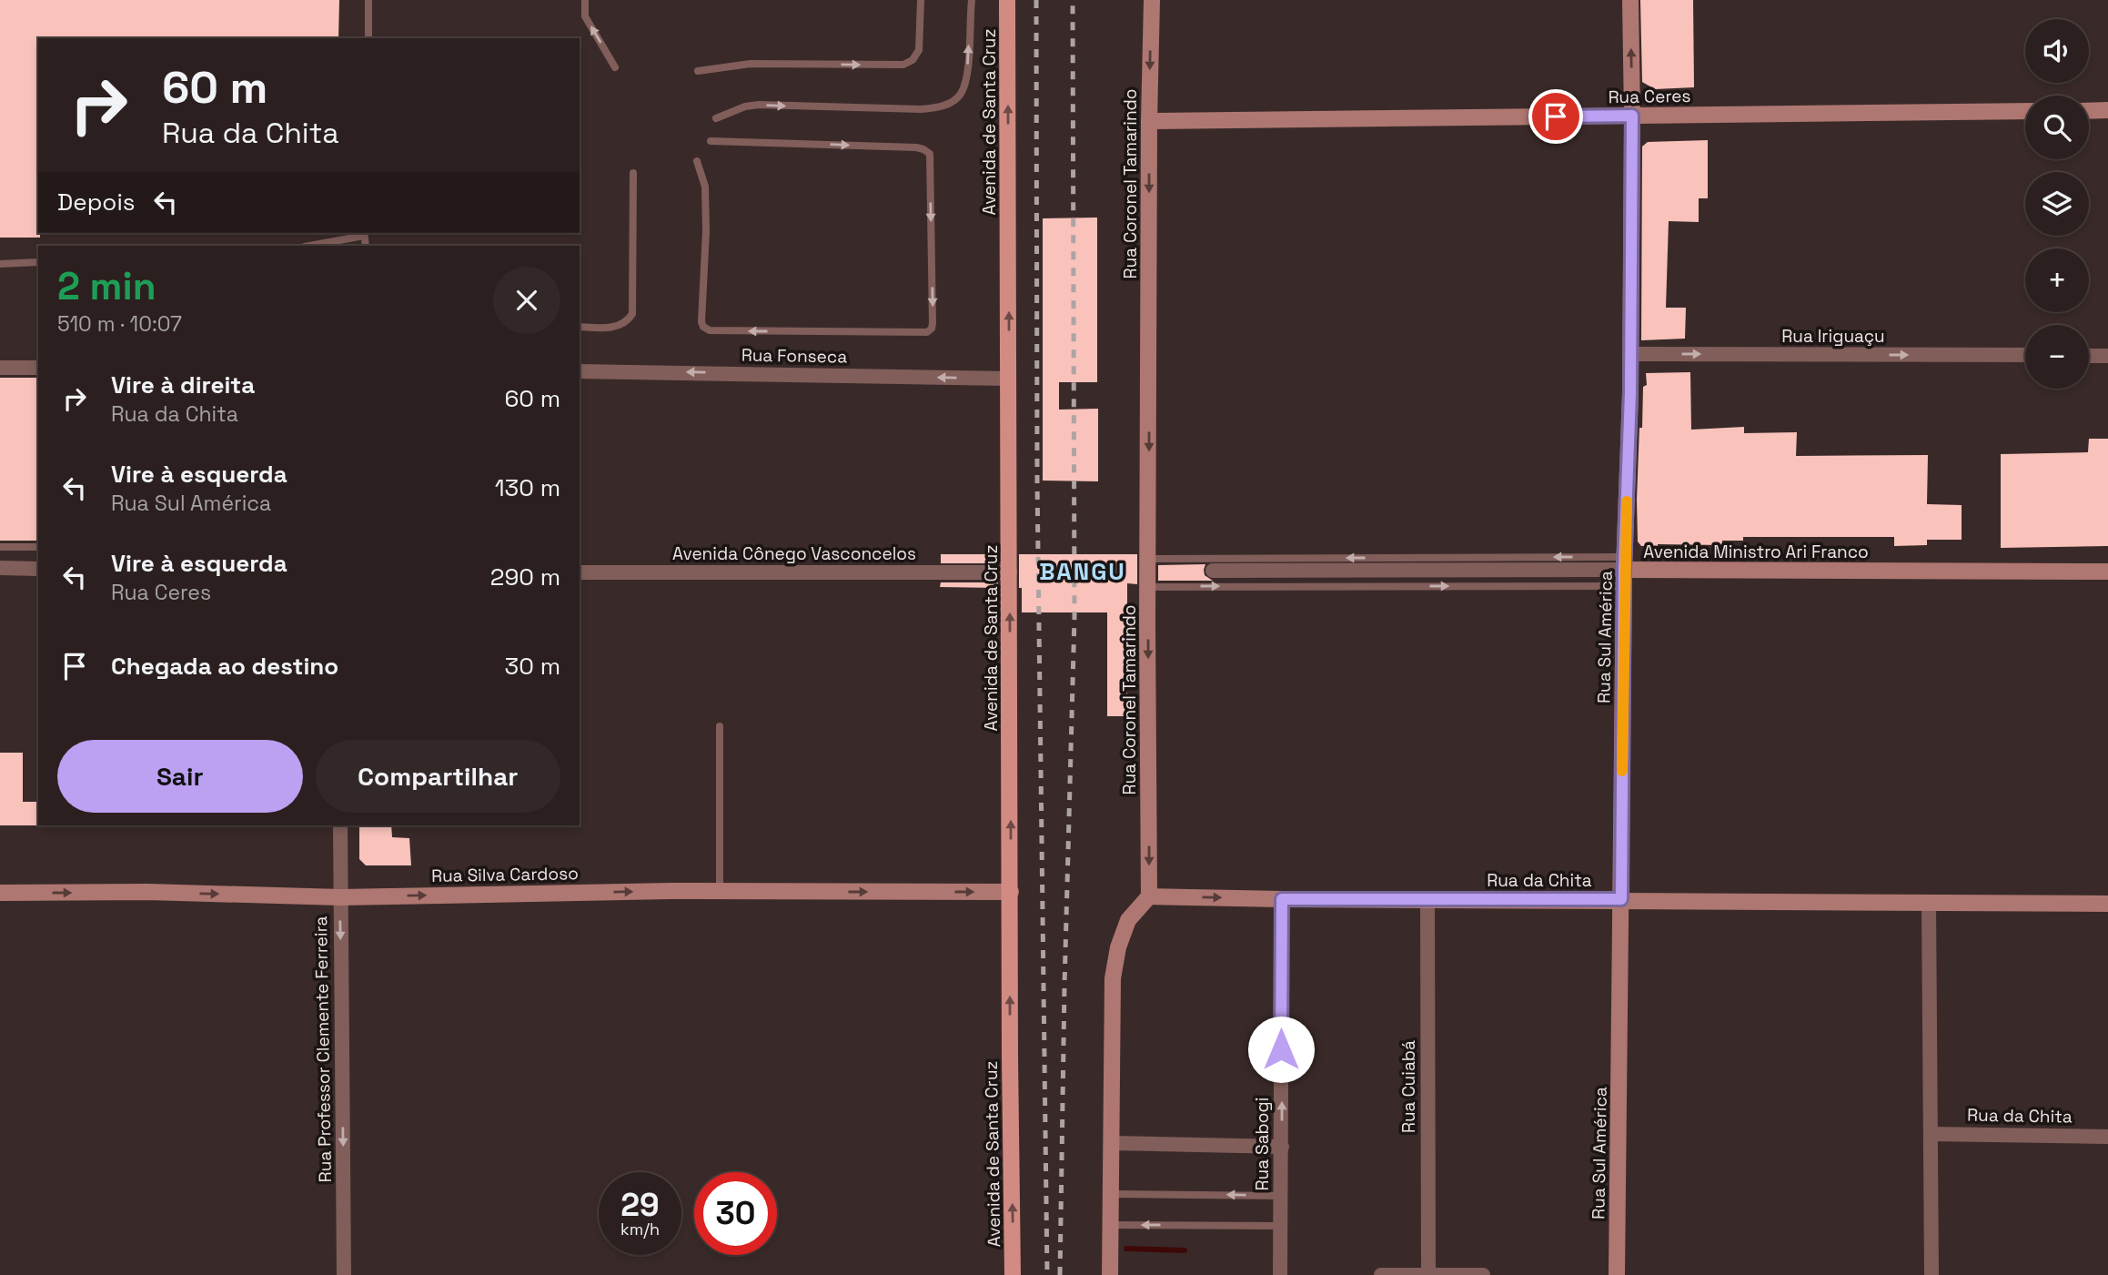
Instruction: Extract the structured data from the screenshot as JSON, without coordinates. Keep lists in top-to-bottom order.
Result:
{
  "streets": {
    "main road": [
      "Rua Ceres",
      "Avenida de Santa Cruz",
      "Rua Coronel Tamarindo",
      "Avenida Ministro Ari Franco",
      "Rua Sul América",
      "Rua Silva Cardoso",
      "Rua da Chita"
    ],
    "street": [
      "Rua Iriguaçu",
      "Rua Fonseca",
      "Avenida Cônego Vasconcelos",
      "Rua Professor Clemente Ferreira",
      "Rua Cuiabá",
      "Rua Sabogi"
    ]
  },
  "crossings": [
    ["Rua Ceres", "Rua Coronel Tamarindo"],
    ["Rua Ceres", "Rua Sul América"],
    ["Avenida de Santa Cruz", "Rua Fonseca"],
    ["Avenida de Santa Cruz", "Avenida Cônego Vasconcelos"],
    ["Avenida de Santa Cruz", "Rua Silva Cardoso"],
    ["Rua Coronel Tamarindo", "Rua da Chita"],
    ["Rua Iriguaçu", "Rua Sul América"],
    ["Avenida Ministro Ari Franco", "Rua Sul América"],
    ["Rua Sul América", "Rua da Chita"],
    ["Rua Silva Cardoso", "Rua Professor Clemente Ferreira"],
    ["Rua da Chita", "Rua Cuiabá"],
    ["Rua da Chita", "Rua Sabogi"]
  ],
  "one_way": [
    "Rua Coronel Tamarindo",
    "Rua Iriguaçu",
    "Rua Fonseca",
    "Rua Silva Cardoso",
    "Rua Professor Clemente Ferreira",
    "Rua Sabogi"
  ],
  "districts": ["BANGU"],
  "page": {
    "map_buttons": ["+", "−"],
    "turn": ["60 m", "Rua da Chita"],
    "then": "Depois",
    "heading": ["2 min", "510 m · 10:07"],
    "list": [
      {
        "name": "Vire à direita",
        "note": "Rua da Chita",
        "value": "60 m"
      },
      {
        "name": "Vire à esquerda",
        "note": "Rua Sul América",
        "value": "130 m"
      },
      {
        "name": "Vire à esquerda",
        "note": "Rua Ceres",
        "value": "290 m"
      },
      {
        "name": "Chegada ao destino",
        "value": "30 m"
      }
    ],
    "buttons": ["Sair", "Compartilhar"],
    "speed": "29 km/h",
    "limit": "30"
  }
}
